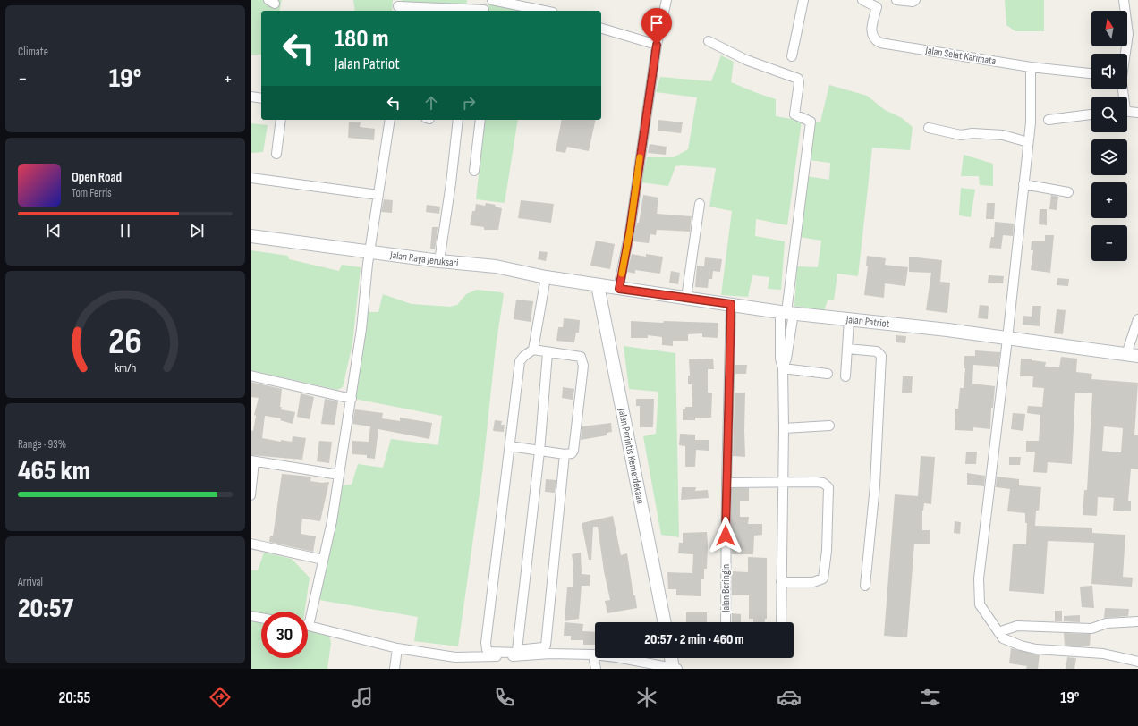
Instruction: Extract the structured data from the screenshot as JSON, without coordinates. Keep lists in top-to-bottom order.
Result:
{
  "streets": {
    "street": [
      "Jalan Selat Karimata",
      "Jalan Raya Jeruksari",
      "Jalan Patriot",
      "Jalan Perintis Kemerdekaan",
      "Jalan Beringin"
    ]
  },
  "crossings": [
    ["Jalan Raya Jeruksari", "Jalan Patriot"],
    ["Jalan Raya Jeruksari", "Jalan Perintis Kemerdekaan"],
    ["Jalan Patriot", "Jalan Perintis Kemerdekaan"],
    ["Jalan Patriot", "Jalan Beringin"]
  ],
  "north": "top",
  "page": {
    "tile": [
      "Climate",
      ["Range · 93%", "465 km"],
      ["Arrival", "20:57"]
    ],
    "map_buttons": ["+", "−"],
    "turn": ["180 m", "Jalan Patriot"],
    "heat": ["−", "19°", "+"],
    "song": ["Open Road", "Tom Ferris"],
    "limit": "30",
    "trip": "20:57 · 2 min · 460 m",
    "tabs": ["20:55", "19°"],
    "gauge": ["26", "km/h"]
  }
}
